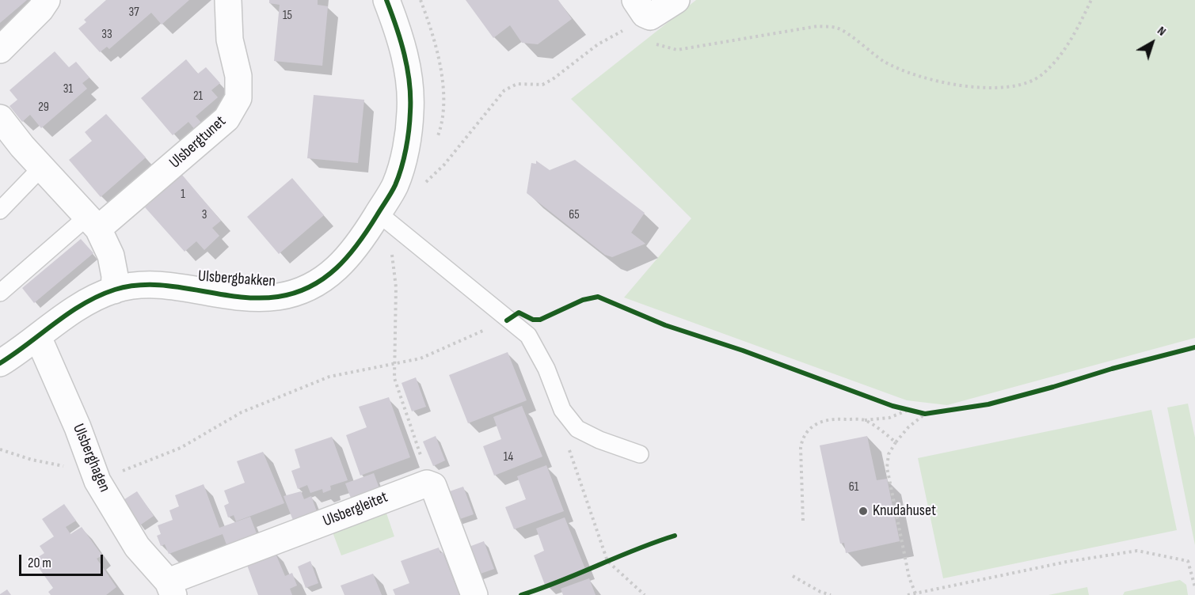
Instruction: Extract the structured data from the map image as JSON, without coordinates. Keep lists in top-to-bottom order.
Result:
{
  "streets": {
    "street": [
      "Ulsbergtunet",
      "Ulsbergbakken",
      "Ulsberghagen",
      "Ulsbergleitet"
    ]
  },
  "crossings": [
    ["Ulsbergbakken", "Ulsberghagen"],
    ["Ulsberghagen", "Ulsbergleitet"]
  ],
  "places": ["Knudahuset"],
  "house_numbers": [
    "37",
    "15",
    "33",
    "31",
    "21",
    "29",
    "1",
    "3",
    "65",
    "14",
    "61"
  ],
  "scale_bar": "20 m",
  "north": "top right"
}
